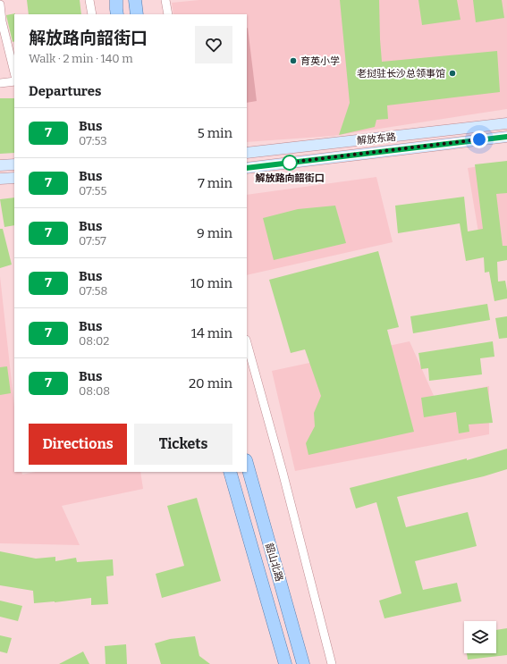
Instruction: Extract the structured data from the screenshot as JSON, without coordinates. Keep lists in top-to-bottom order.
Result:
{
  "streets": {
    "main road": ["解放东路", "韶山北路"]
  },
  "places": ["育英小学", "老挝驻长沙总领事馆", "解放路向韶街口"],
  "lines": ["bus line 7"],
  "page": {
    "heading": [
      ["解放路向韶街口", "Walk · 2 min · 140 m"],
      "Departures"
    ],
    "list": [
      {
        "mark": "7",
        "name": "Bus",
        "note": "07:53",
        "value": "5 min"
      },
      {
        "mark": "7",
        "name": "Bus",
        "note": "07:55",
        "value": "7 min"
      },
      {
        "mark": "7",
        "name": "Bus",
        "note": "07:57",
        "value": "9 min"
      },
      {
        "mark": "7",
        "name": "Bus",
        "note": "07:58",
        "value": "10 min"
      },
      {
        "mark": "7",
        "name": "Bus",
        "note": "08:02",
        "value": "14 min"
      },
      {
        "mark": "7",
        "name": "Bus",
        "note": "08:08",
        "value": "20 min"
      }
    ],
    "buttons": ["Directions", "Tickets"]
  }
}
